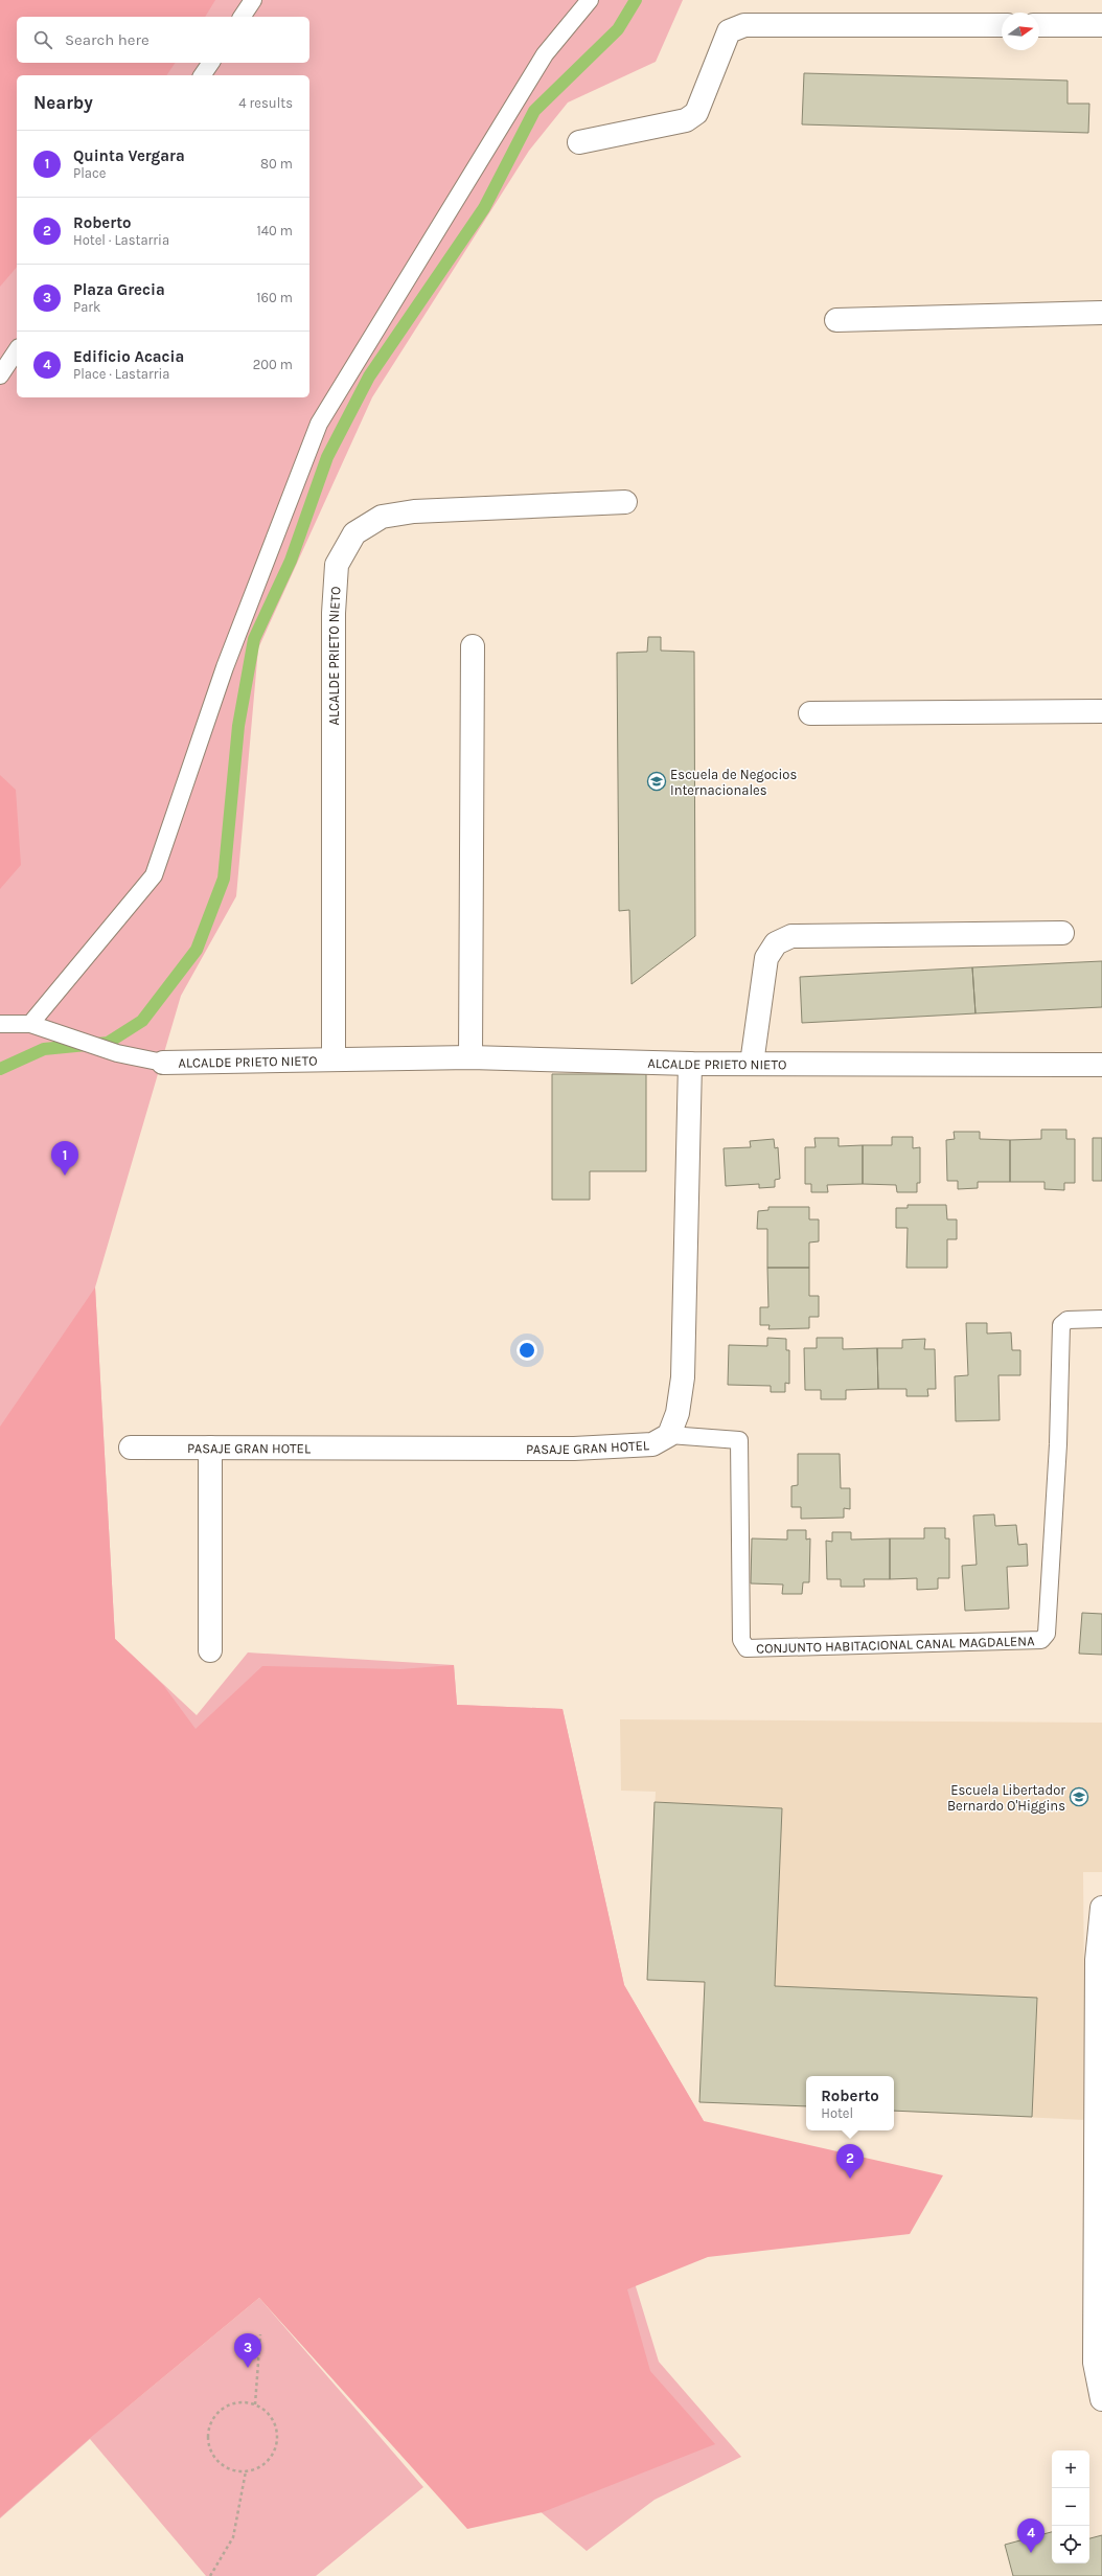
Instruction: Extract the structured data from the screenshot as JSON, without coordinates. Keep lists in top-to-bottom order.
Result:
{
  "streets": {
    "street": ["ALCALDE PRIETO NIETO", "PASAJE GRAN HOTEL"],
    "lane": ["CONJUNTO HABITACIONAL CANAL MAGDALENA"]
  },
  "crossings": [
    ["ALCALDE PRIETO NIETO", "PASAJE GRAN HOTEL"],
    ["PASAJE GRAN HOTEL", "CONJUNTO HABITACIONAL CANAL MAGDALENA"]
  ],
  "places": {
    "school or university": ["Escuela de Negocios Internacionales", "Escuela Libertador Bernardo O'Higgins"]
  },
  "north": "right",
  "page": {
    "search": "Search here",
    "heading": ["Nearby", "4 results"],
    "list": [
      {
        "mark": "1",
        "name": "Quinta Vergara",
        "note": "Place",
        "value": "80 m"
      },
      {
        "mark": "2",
        "name": "Roberto",
        "note": "Hotel · Lastarria",
        "value": "140 m"
      },
      {
        "mark": "3",
        "name": "Plaza Grecia",
        "note": "Park",
        "value": "160 m"
      },
      {
        "mark": "4",
        "name": "Edificio Acacia",
        "note": "Place · Lastarria",
        "value": "200 m"
      }
    ],
    "pins": [
      "1",
      "2",
      "3",
      "4"
    ],
    "popup": ["Roberto", "Hotel"],
    "map_buttons": ["+", "−"]
  }
}
